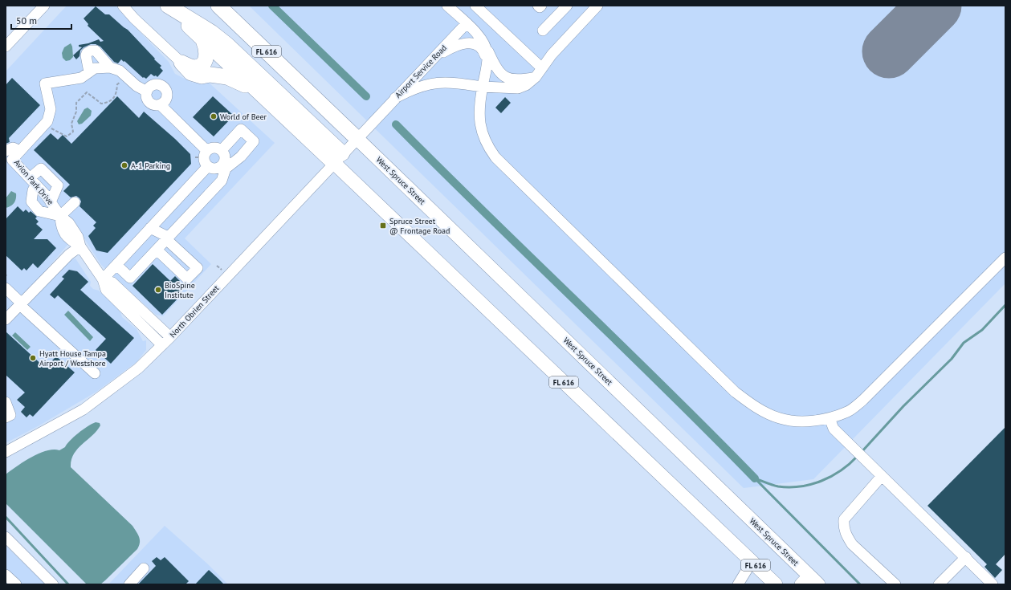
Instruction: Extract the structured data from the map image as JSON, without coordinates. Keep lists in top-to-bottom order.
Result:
{
  "streets": {
    "highway": ["FL 616"],
    "main road": ["West Spruce Street"],
    "street": ["Airport Service Road", "Avion Park Drive", "North Obrien Street"]
  },
  "crossings": [
    ["FL 616", "Airport Service Road"],
    ["FL 616", "West Spruce Street"],
    ["FL 616", "North Obrien Street"],
    ["Airport Service Road", "West Spruce Street"],
    ["Airport Service Road", "North Obrien Street"],
    ["West Spruce Street", "North Obrien Street"],
    ["Avion Park Drive", "North Obrien Street"]
  ],
  "places": {
    "other": [
      "World of Beer",
      "A-1 Parking",
      "BioSpine Institute",
      "Hyatt House Tampa Airport / Westshore"
    ],
    "transit": ["Spruce Street @ Frontage Road"]
  },
  "scale_bar": "50 m"
}
